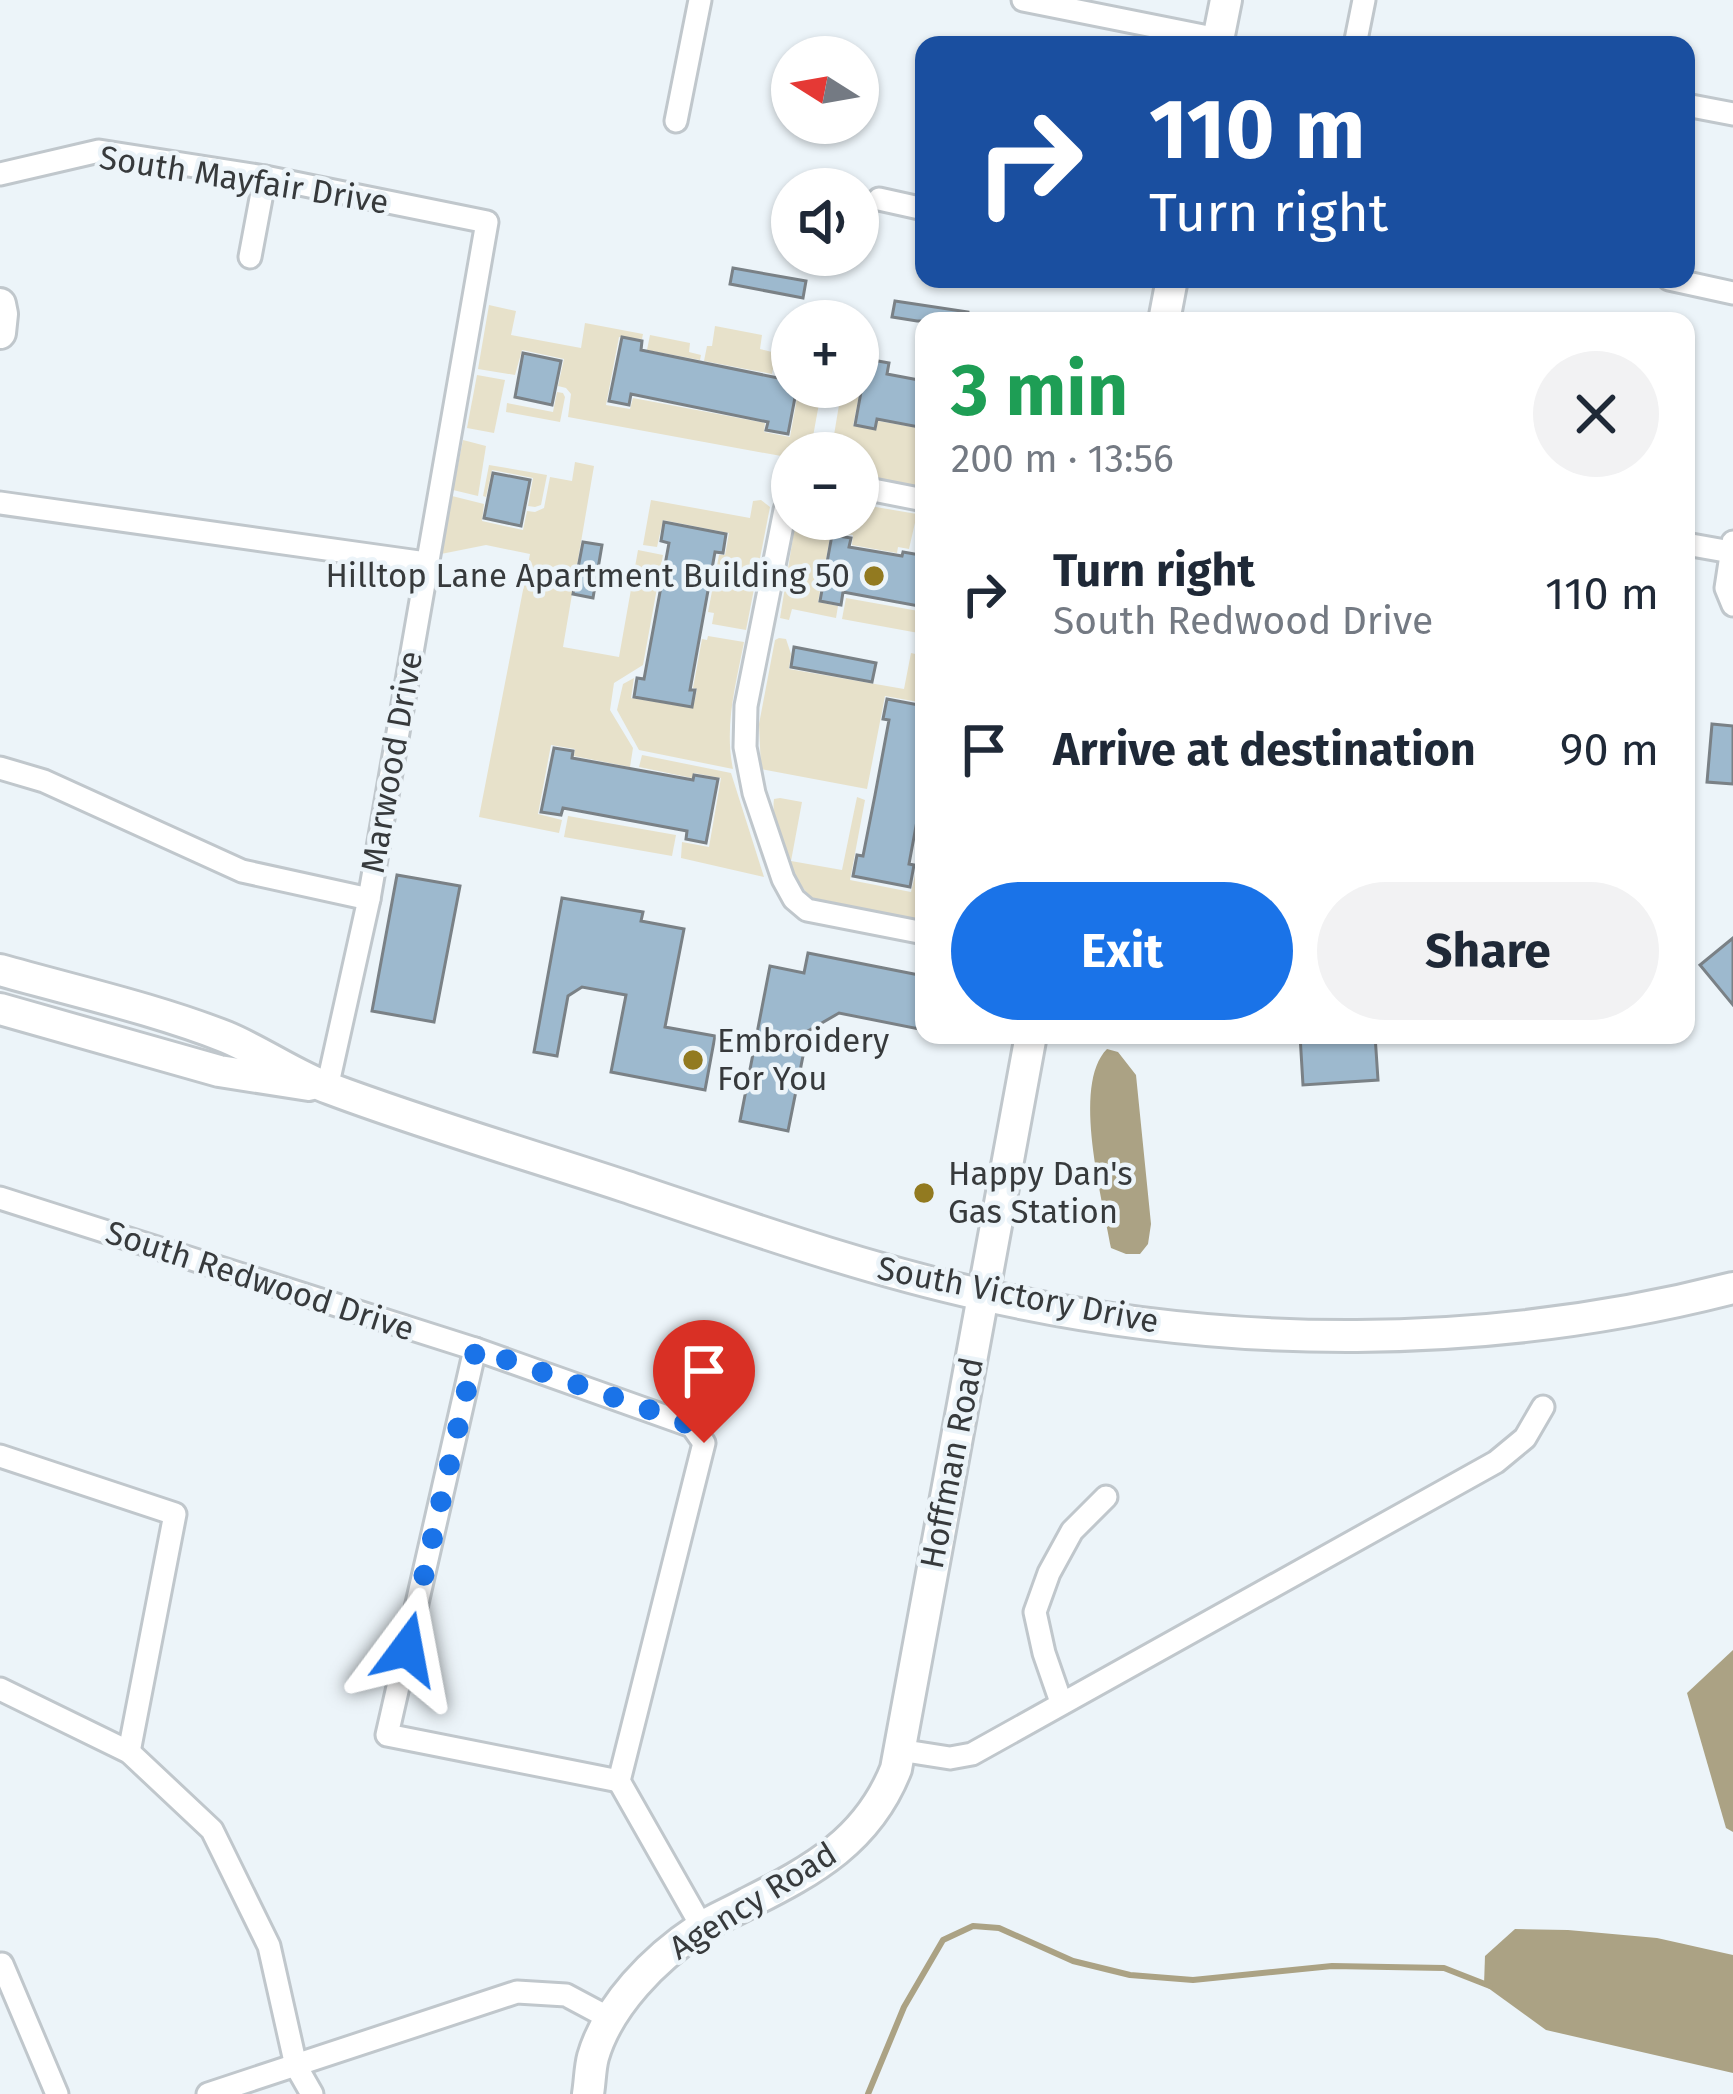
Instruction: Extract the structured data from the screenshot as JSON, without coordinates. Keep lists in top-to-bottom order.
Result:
{
  "streets": {
    "main road": ["South Victory Drive", "Hoffman Road", "Agency Road"],
    "street": ["South Mayfair Drive", "Marwood Drive", "South Redwood Drive"]
  },
  "crossings": [
    ["South Mayfair Drive", "Marwood Drive"],
    ["Marwood Drive", "South Victory Drive"],
    ["South Victory Drive", "Hoffman Road"],
    ["Hoffman Road", "Agency Road"]
  ],
  "places": ["Hilltop Lane Apartment Building 50", "Embroidery For You", "Happy Dan's Gas Station"],
  "north": "left",
  "page": {
    "map_buttons": ["+", "−"],
    "turn": ["110 m", "Turn right"],
    "heading": ["3 min", "200 m · 13:56"],
    "list": [
      {
        "name": "Turn right",
        "note": "South Redwood Drive",
        "value": "110 m"
      },
      {
        "name": "Arrive at destination",
        "value": "90 m"
      }
    ],
    "buttons": ["Exit", "Share"]
  }
}
